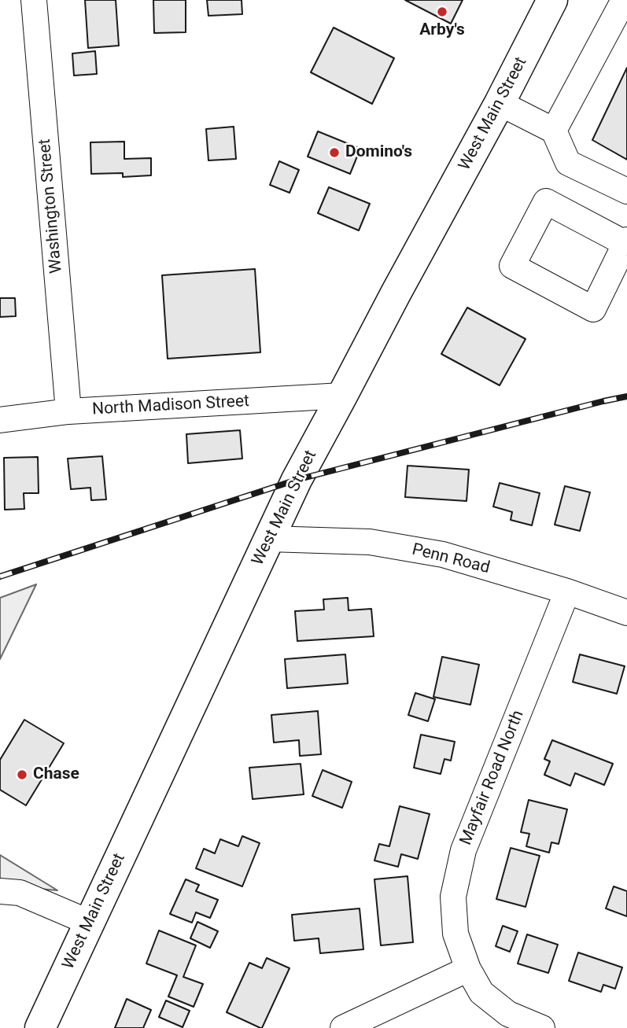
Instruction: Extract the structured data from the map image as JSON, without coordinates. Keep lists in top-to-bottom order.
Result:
{
  "streets": {
    "main road": ["West Main Street"],
    "street": [
      "Washington Street",
      "North Madison Street",
      "Penn Road",
      "Mayfair Road North"
    ]
  },
  "crossings": [
    ["West Main Street", "North Madison Street"],
    ["West Main Street", "Penn Road"],
    ["Washington Street", "North Madison Street"],
    ["Penn Road", "Mayfair Road North"]
  ],
  "places": ["Arby's", "Domino's", "Chase"]
}
